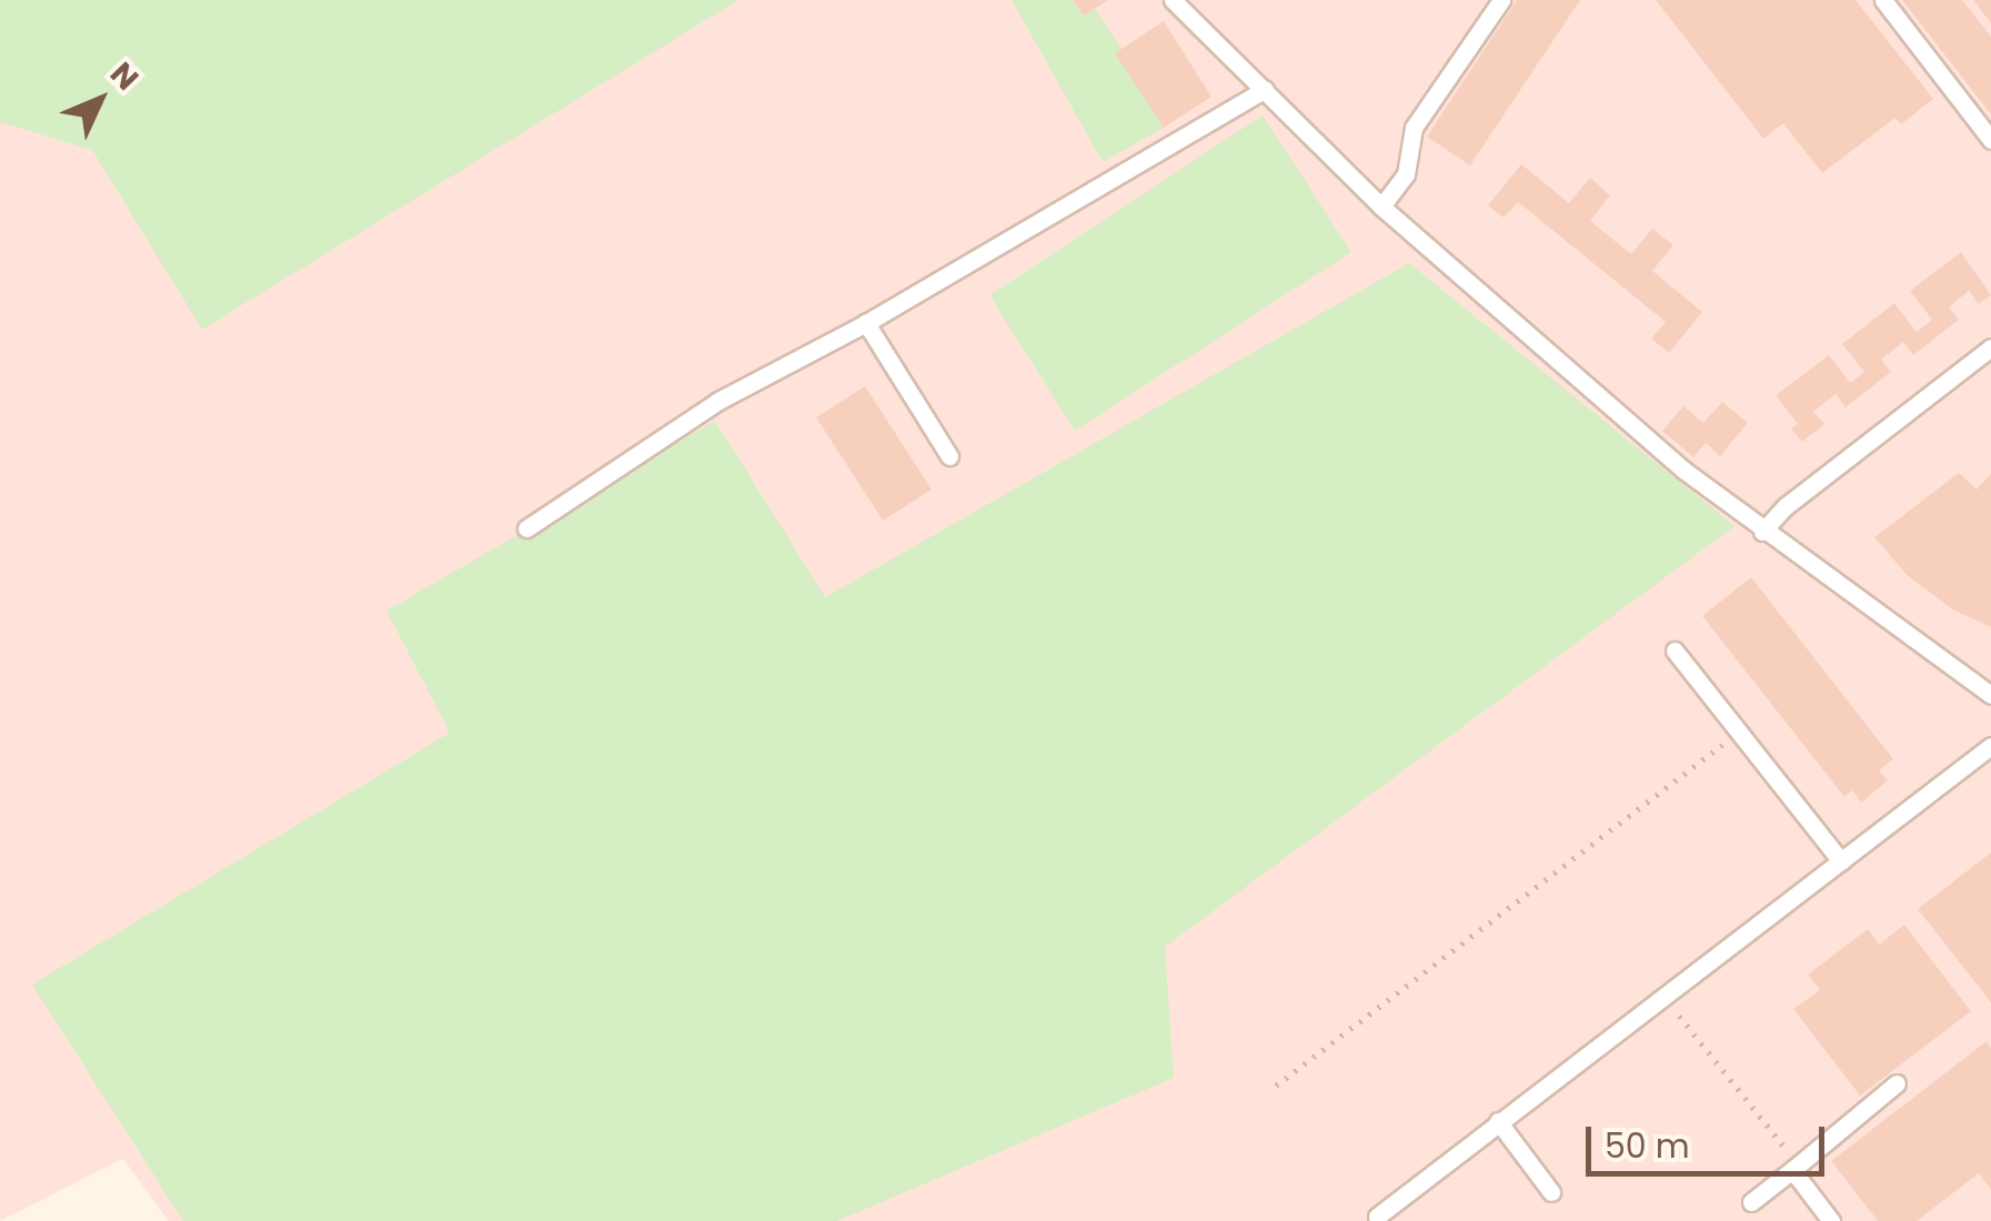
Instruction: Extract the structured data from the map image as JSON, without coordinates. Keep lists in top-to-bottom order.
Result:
{
  "scale_bar": "50 m",
  "north": "top right"
}
